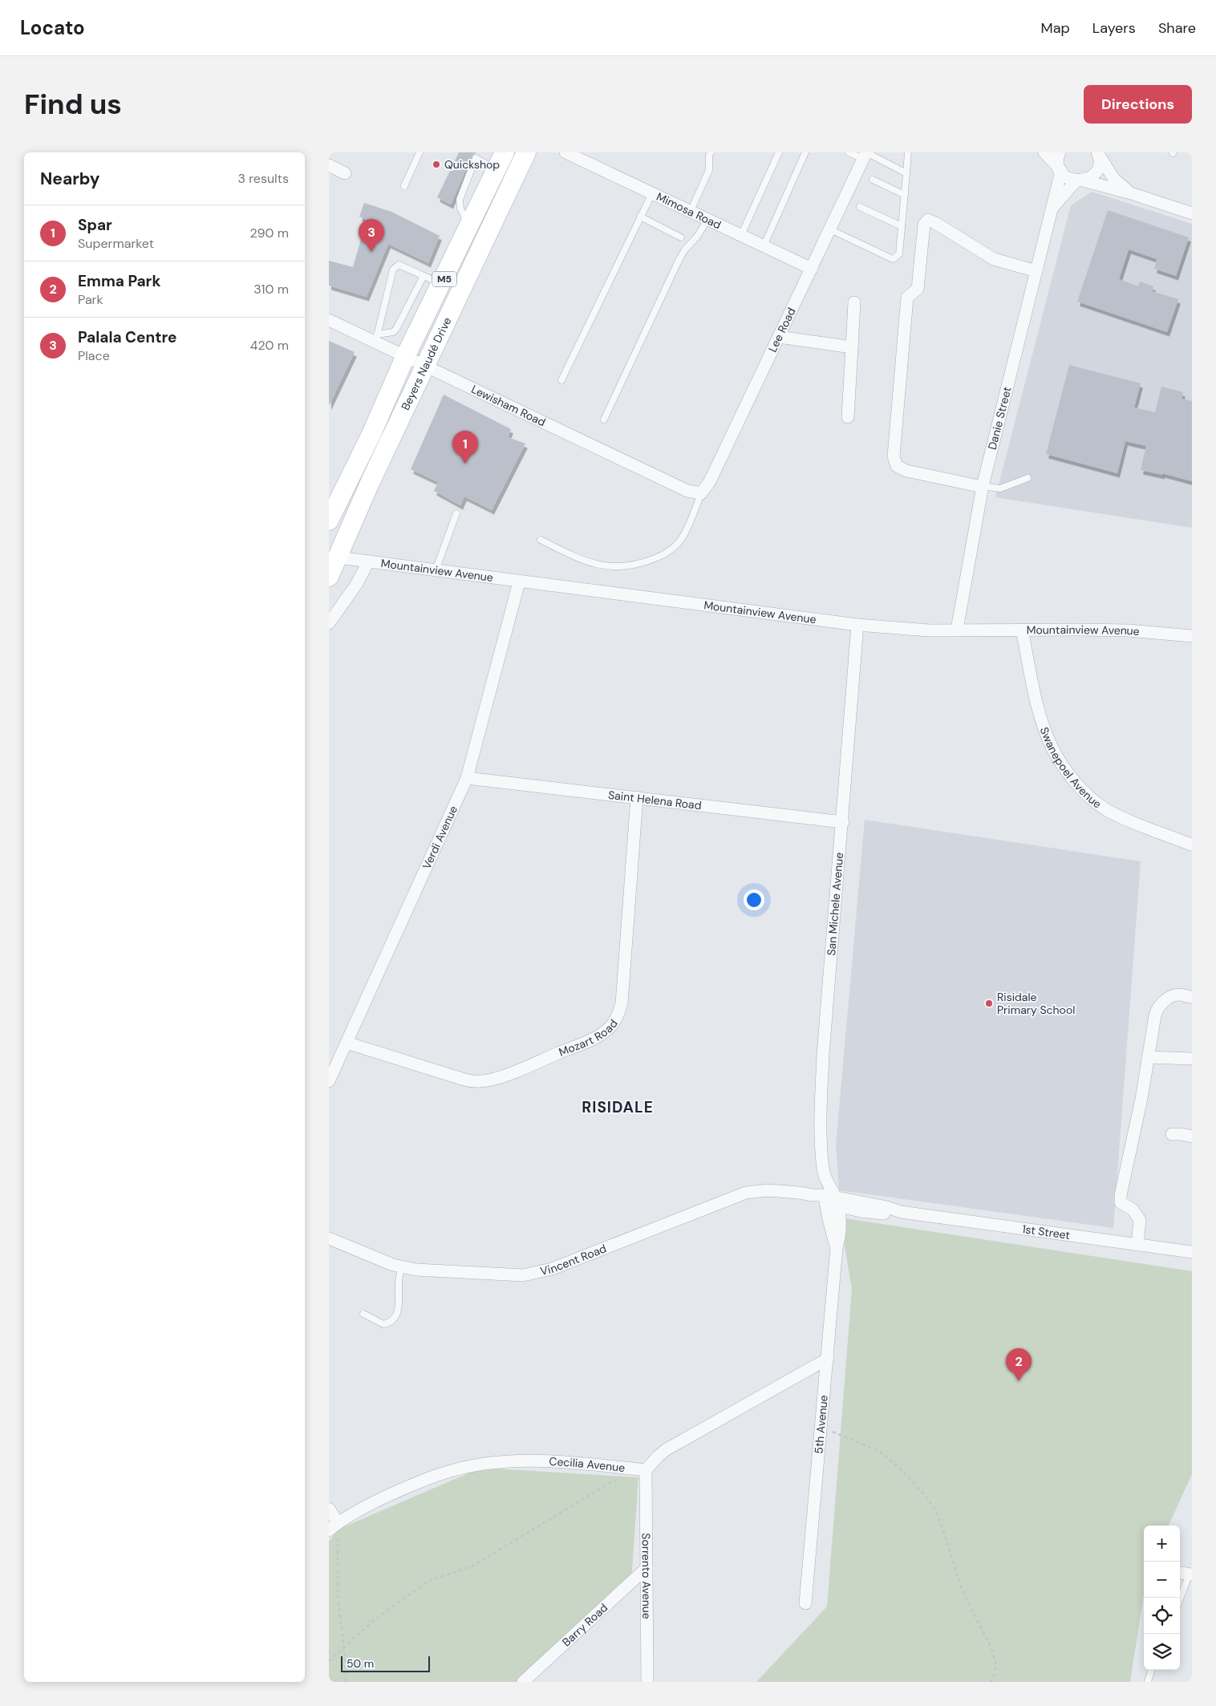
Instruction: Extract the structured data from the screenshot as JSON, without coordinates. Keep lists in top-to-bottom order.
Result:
{
  "streets": {
    "main road": ["M5", "Beyers Naudé Drive"],
    "street": [
      "Mimosa Road",
      "Lee Road",
      "Lewisham Road",
      "Danie Street",
      "Mountainview Avenue",
      "Swanepoel Avenue",
      "Saint Helena Road",
      "Verdi Avenue",
      "San Michele Avenue",
      "Mozart Road",
      "1st Street",
      "Vincent Road",
      "5th Avenue",
      "Cecilia Avenue",
      "Sorrento Avenue",
      "Barry Road"
    ]
  },
  "crossings": [
    ["Mimosa Road", "Lee Road"],
    ["Lee Road", "Lewisham Road"],
    ["Beyers Naudé Drive", "Lewisham Road"],
    ["Beyers Naudé Drive", "Mountainview Avenue"],
    ["Danie Street", "Mountainview Avenue"],
    ["Mountainview Avenue", "Swanepoel Avenue"],
    ["Mountainview Avenue", "Verdi Avenue"],
    ["Mountainview Avenue", "San Michele Avenue"],
    ["Saint Helena Road", "Verdi Avenue"],
    ["Saint Helena Road", "San Michele Avenue"],
    ["Saint Helena Road", "Mozart Road"],
    ["Verdi Avenue", "Mozart Road"],
    ["San Michele Avenue", "1st Street"],
    ["San Michele Avenue", "Vincent Road"],
    ["San Michele Avenue", "5th Avenue"],
    ["1st Street", "Vincent Road"],
    ["Cecilia Avenue", "Sorrento Avenue"],
    ["Sorrento Avenue", "Barry Road"]
  ],
  "districts": ["RISIDALE"],
  "places": ["Quickshop", "Risidale Primary School"],
  "scale_bar": "50 m",
  "page": {
    "header": "Locato",
    "nav": ["Map", "Layers", "Share"],
    "buttons": "Directions",
    "title": "Find us",
    "heading": ["Nearby", "3 results"],
    "list": [
      {
        "mark": "1",
        "name": "Spar",
        "note": "Supermarket",
        "value": "290 m"
      },
      {
        "mark": "2",
        "name": "Emma Park",
        "note": "Park",
        "value": "310 m"
      },
      {
        "mark": "3",
        "name": "Palala Centre",
        "note": "Place",
        "value": "420 m"
      }
    ],
    "pins": ["3", "1", "2"],
    "map_buttons": ["+", "−"],
    "scale": "50 m"
  }
}
